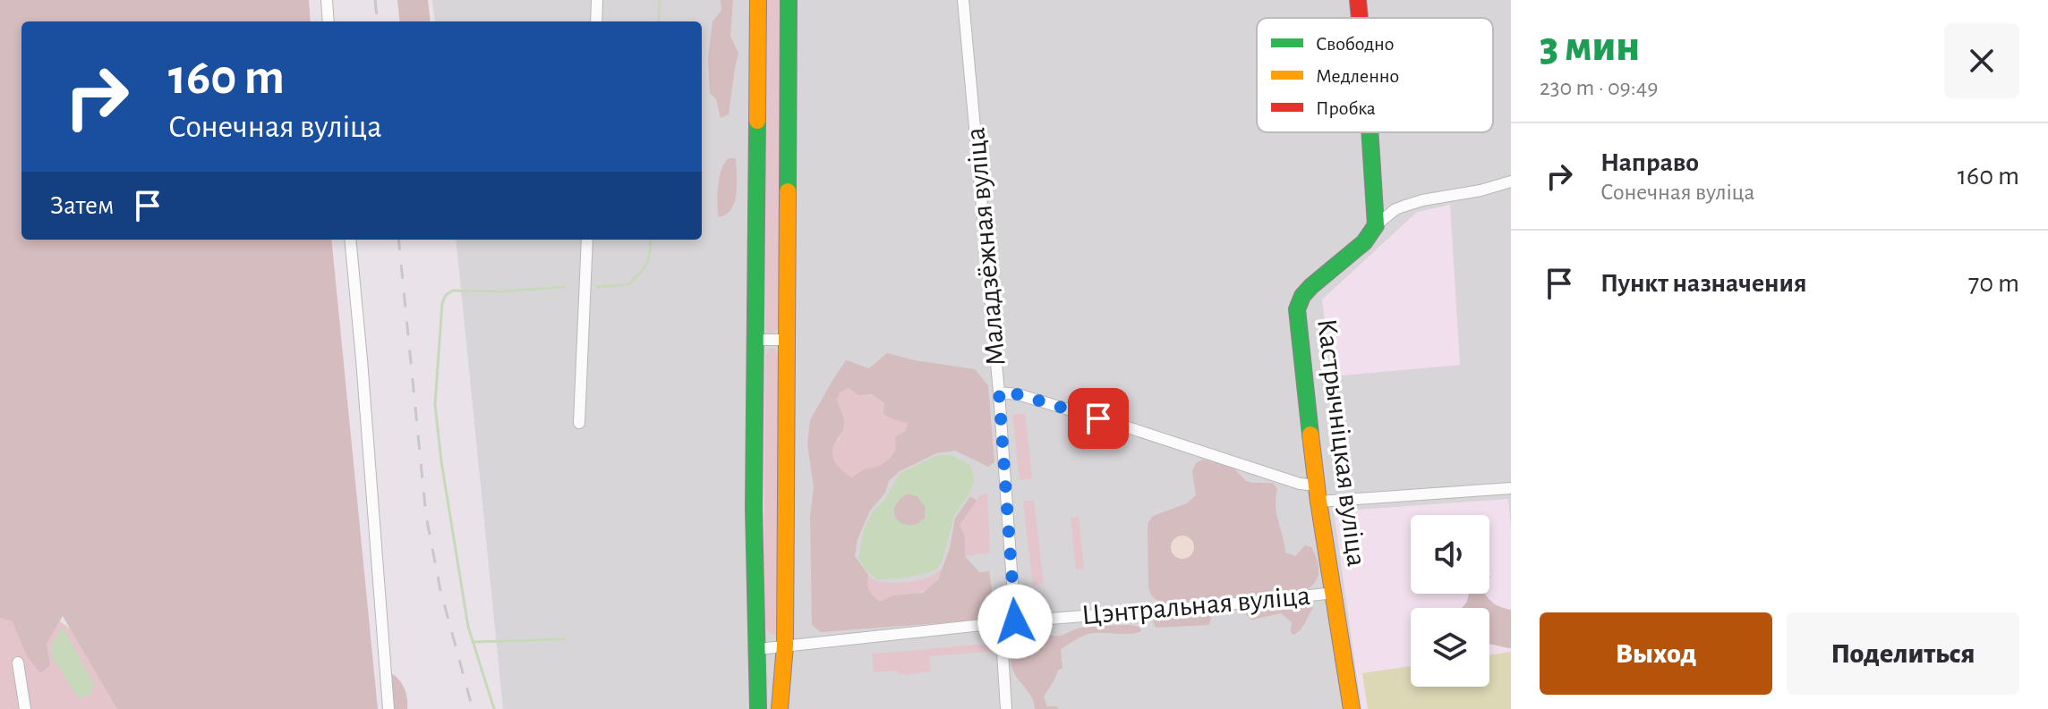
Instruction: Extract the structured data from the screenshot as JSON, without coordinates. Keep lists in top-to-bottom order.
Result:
{
  "streets": {
    "street": ["Маладзёжная вуліца", "Кастрычніцкая вуліца", "Цэнтральная вуліца"]
  },
  "crossings": [
    ["Маладзёжная вуліца", "Цэнтральная вуліца"],
    ["Кастрычніцкая вуліца", "Цэнтральная вуліца"]
  ],
  "legend": ["Свободно", "Медленно", "Пробка"],
  "page": {
    "heading": ["3 мин", "230 m · 09:49"],
    "turn": ["160 m", "Сонечная вуліца"],
    "list": [
      {
        "name": "Направо",
        "note": "Сонечная вуліца",
        "value": "160 m"
      },
      {
        "name": "Пункт назначения",
        "value": "70 m"
      }
    ],
    "then": "Затем",
    "buttons": ["Выход", "Поделиться"]
  }
}
